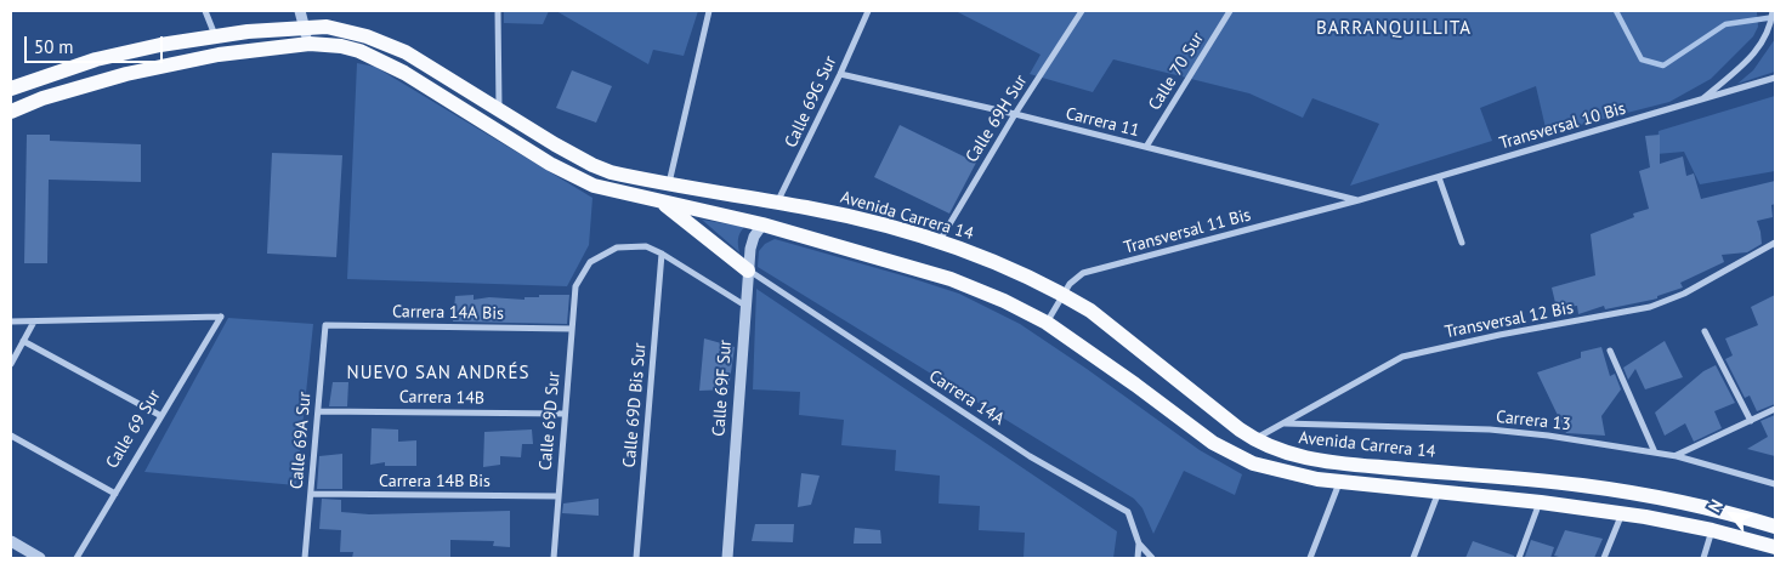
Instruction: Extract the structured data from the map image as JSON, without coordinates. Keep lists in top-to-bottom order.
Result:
{
  "streets": {
    "main road": ["Avenida Carrera 14"],
    "street": [
      "Calle 70 Sur",
      "Calle 69G Sur",
      "Calle 69H Sur",
      "Carrera 11",
      "Transversal 10 Bis",
      "Transversal 11 Bis",
      "Carrera 14A Bis",
      "Transversal 12 Bis",
      "Calle 69F Sur",
      "Carrera 14B",
      "Carrera 14A",
      "Calle 69D Bis Sur",
      "Calle 69D Sur",
      "Carrera 13",
      "Calle 69 Sur",
      "Calle 69A Sur",
      "Carrera 14B Bis"
    ]
  },
  "crossings": [
    ["Calle 70 Sur", "Carrera 11"],
    ["Calle 69G Sur", "Carrera 11"],
    ["Calle 69G Sur", "Avenida Carrera 14"],
    ["Calle 69H Sur", "Carrera 11"],
    ["Calle 69H Sur", "Avenida Carrera 14"],
    ["Carrera 11", "Transversal 10 Bis"],
    ["Carrera 11", "Transversal 11 Bis"],
    ["Transversal 10 Bis", "Transversal 11 Bis"],
    ["Avenida Carrera 14", "Transversal 11 Bis"],
    ["Avenida Carrera 14", "Transversal 12 Bis"],
    ["Carrera 14A Bis", "Calle 69D Sur"],
    ["Carrera 14A Bis", "Calle 69A Sur"],
    ["Transversal 12 Bis", "Carrera 13"],
    ["Calle 69F Sur", "Carrera 14A"],
    ["Carrera 14B", "Calle 69D Sur"],
    ["Carrera 14B", "Calle 69A Sur"],
    ["Calle 69D Bis Sur", "Calle 69D Sur"],
    ["Calle 69D Sur", "Carrera 14B Bis"],
    ["Calle 69A Sur", "Carrera 14B Bis"]
  ],
  "districts": ["BARRANQUILLITA", "NUEVO SAN ANDRÉS"],
  "scale_bar": "50 m",
  "north": "top left"
}
